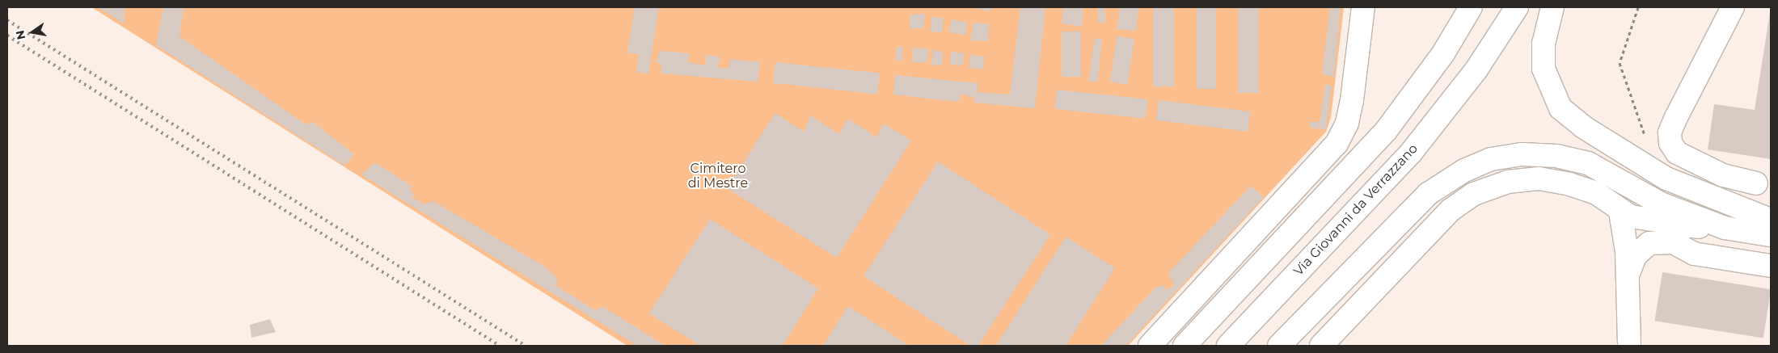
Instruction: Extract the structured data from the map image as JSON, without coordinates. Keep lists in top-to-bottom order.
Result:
{
  "streets": {
    "street": ["Via Giovanni da Verrazzano"]
  },
  "parks": ["Cimitero di Mestre"],
  "north": "left"
}
